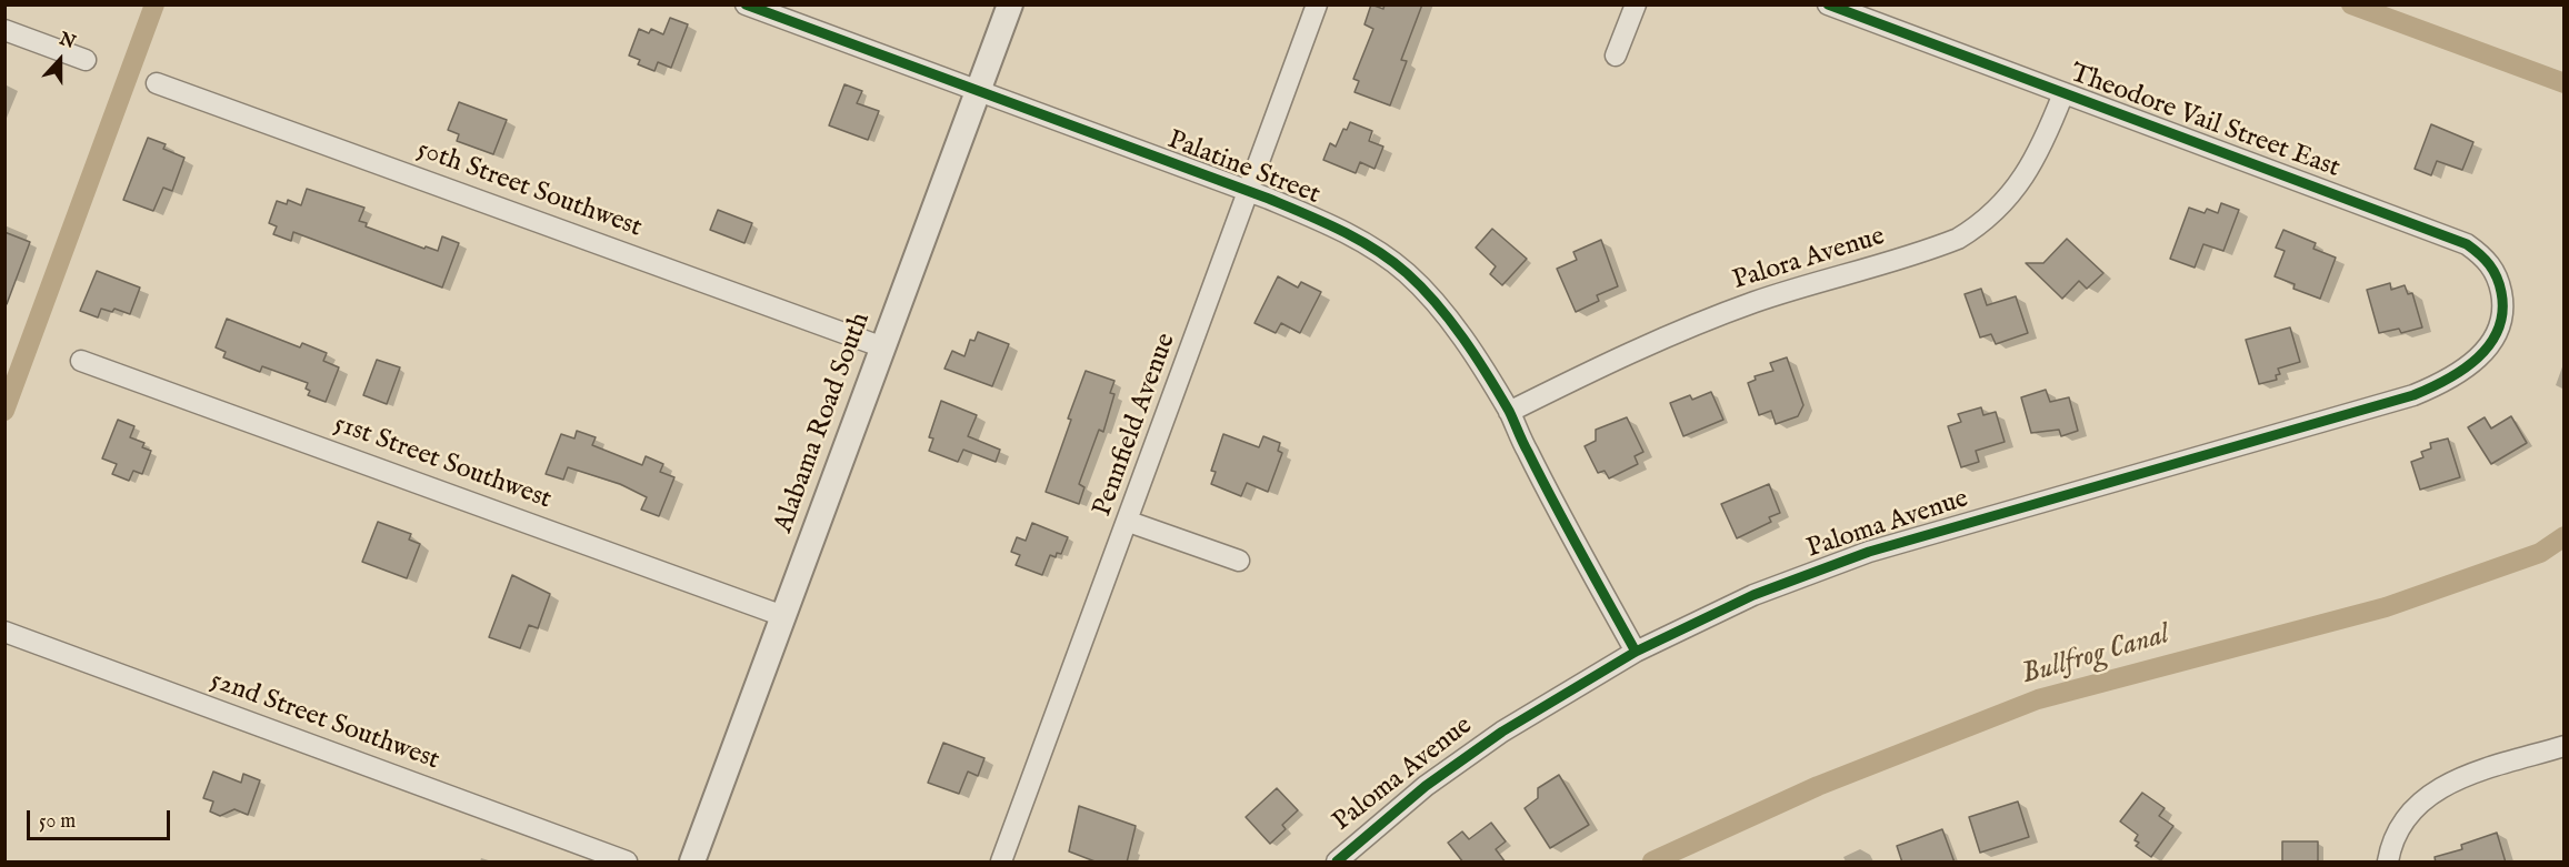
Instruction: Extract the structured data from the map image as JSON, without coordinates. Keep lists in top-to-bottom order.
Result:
{
  "streets": {
    "street": [
      "Theodore Vail Street East",
      "Palatine Street",
      "50th Street Southwest",
      "Palora Avenue",
      "Alabama Road South",
      "Pennfield Avenue",
      "51st Street Southwest",
      "Paloma Avenue",
      "52nd Street Southwest"
    ]
  },
  "crossings": [
    ["Theodore Vail Street East", "Palora Avenue"],
    ["Theodore Vail Street East", "Paloma Avenue"],
    ["Palatine Street", "Palora Avenue"],
    ["Palatine Street", "Alabama Road South"],
    ["Palatine Street", "Pennfield Avenue"],
    ["Palatine Street", "Paloma Avenue"],
    ["50th Street Southwest", "Alabama Road South"],
    ["Alabama Road South", "51st Street Southwest"]
  ],
  "water": ["Bullfrog Canal"],
  "scale_bar": "50 m",
  "north": "top"
}
